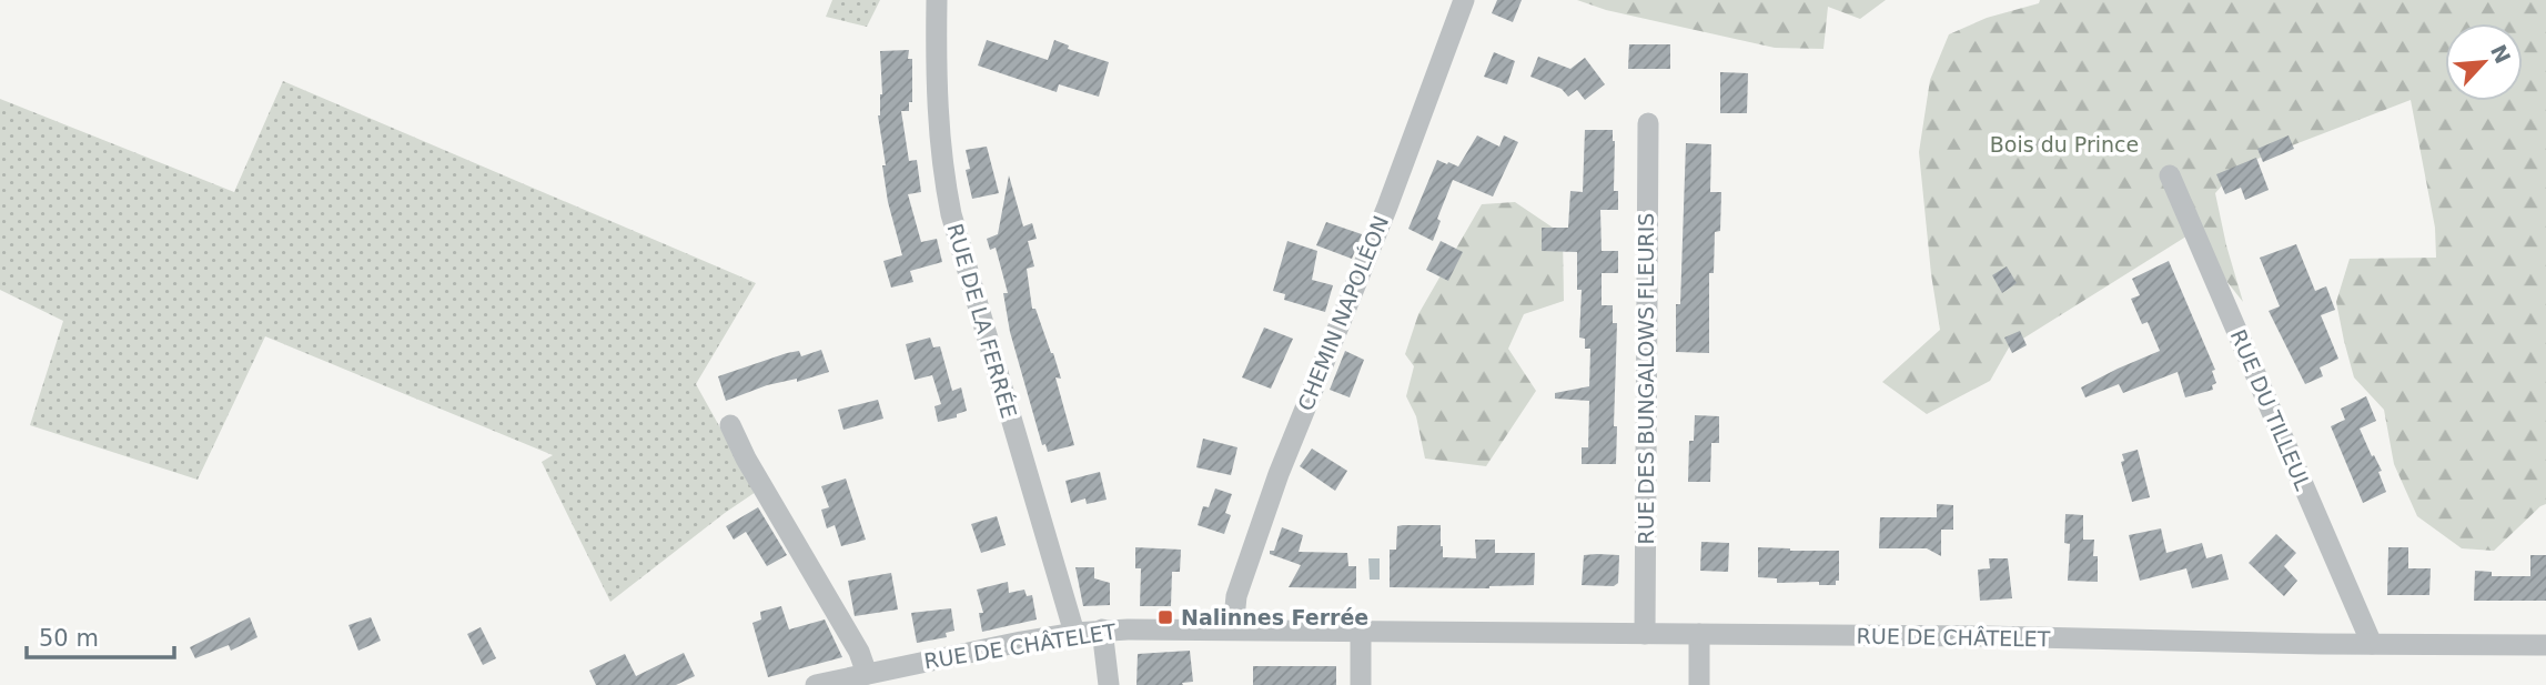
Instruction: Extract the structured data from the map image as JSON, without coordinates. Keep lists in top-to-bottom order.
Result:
{
  "streets": {
    "street": [
      "CHEMIN NAPOLÉON",
      "RUE DE LA FERRÉE",
      "RUE DES BUNGALOWS FLEURIS",
      "RUE DU TILLEUL",
      "RUE DE CHÂTELET"
    ]
  },
  "crossings": [
    ["CHEMIN NAPOLÉON", "RUE DE CHÂTELET"],
    ["RUE DE LA FERRÉE", "RUE DE CHÂTELET"],
    ["RUE DES BUNGALOWS FLEURIS", "RUE DE CHÂTELET"],
    ["RUE DU TILLEUL", "RUE DE CHÂTELET"]
  ],
  "parks": ["Bois du Prince"],
  "places": {
    "transit": ["Nalinnes Ferrée"]
  },
  "scale_bar": "50 m",
  "north": "top right"
}
